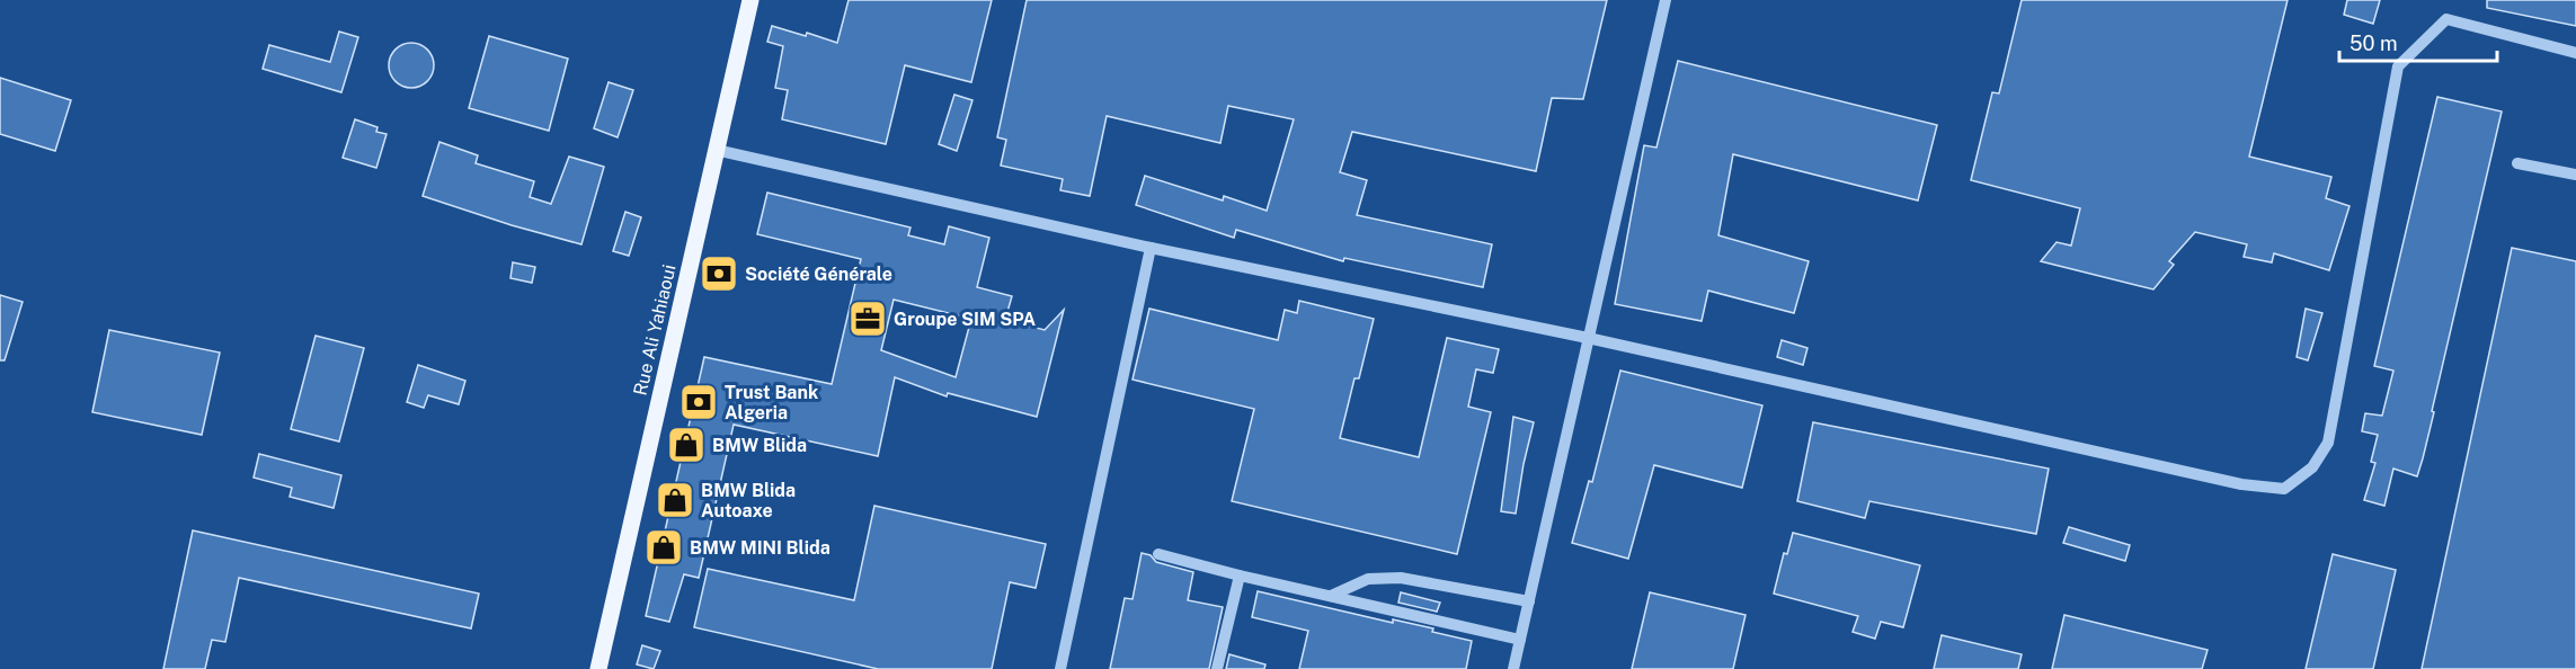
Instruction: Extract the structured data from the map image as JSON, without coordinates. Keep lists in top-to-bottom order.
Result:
{
  "streets": {
    "main road": ["Rue Ali Yahiaoui"]
  },
  "places": {
    "bank": ["Société Générale", "Trust Bank Algeria"],
    "office": ["Groupe SIM SPA"],
    "shop": ["BMW Blida", "BMW Blida Autoaxe", "BMW MINI Blida"]
  },
  "scale_bar": "50 m"
}
